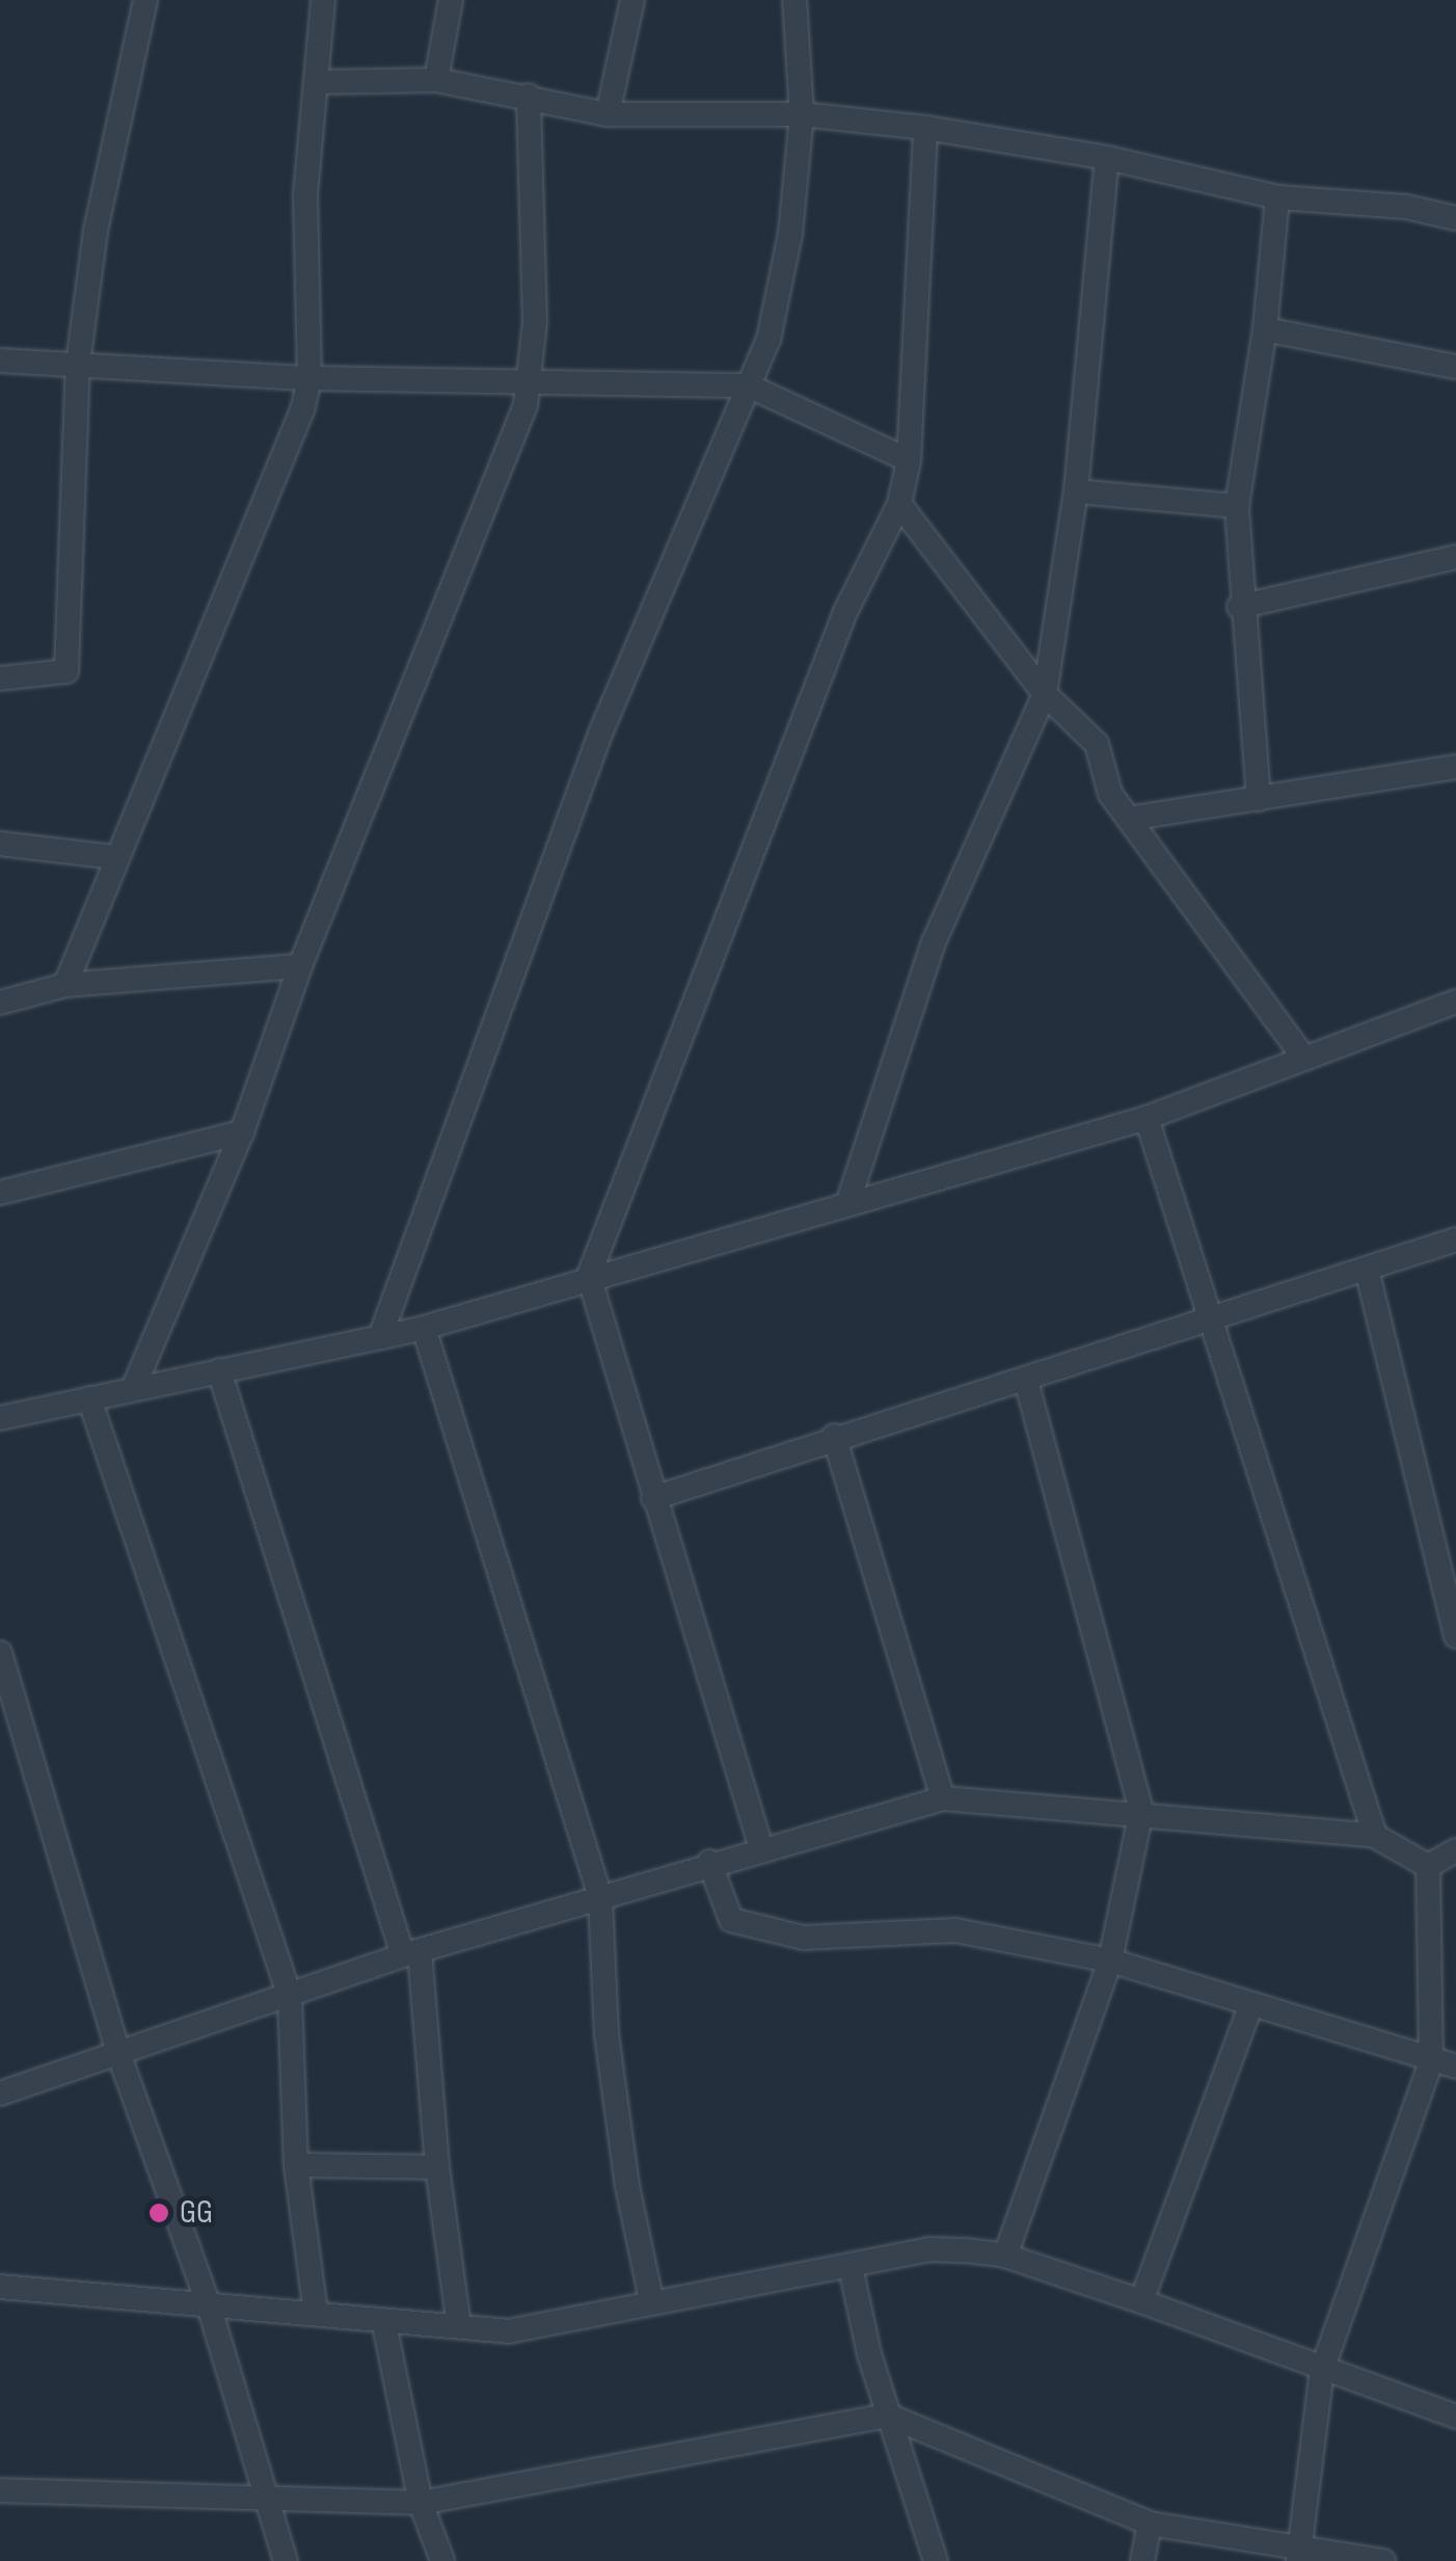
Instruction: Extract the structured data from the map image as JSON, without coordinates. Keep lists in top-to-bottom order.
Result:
{
  "places": ["GG"]
}
